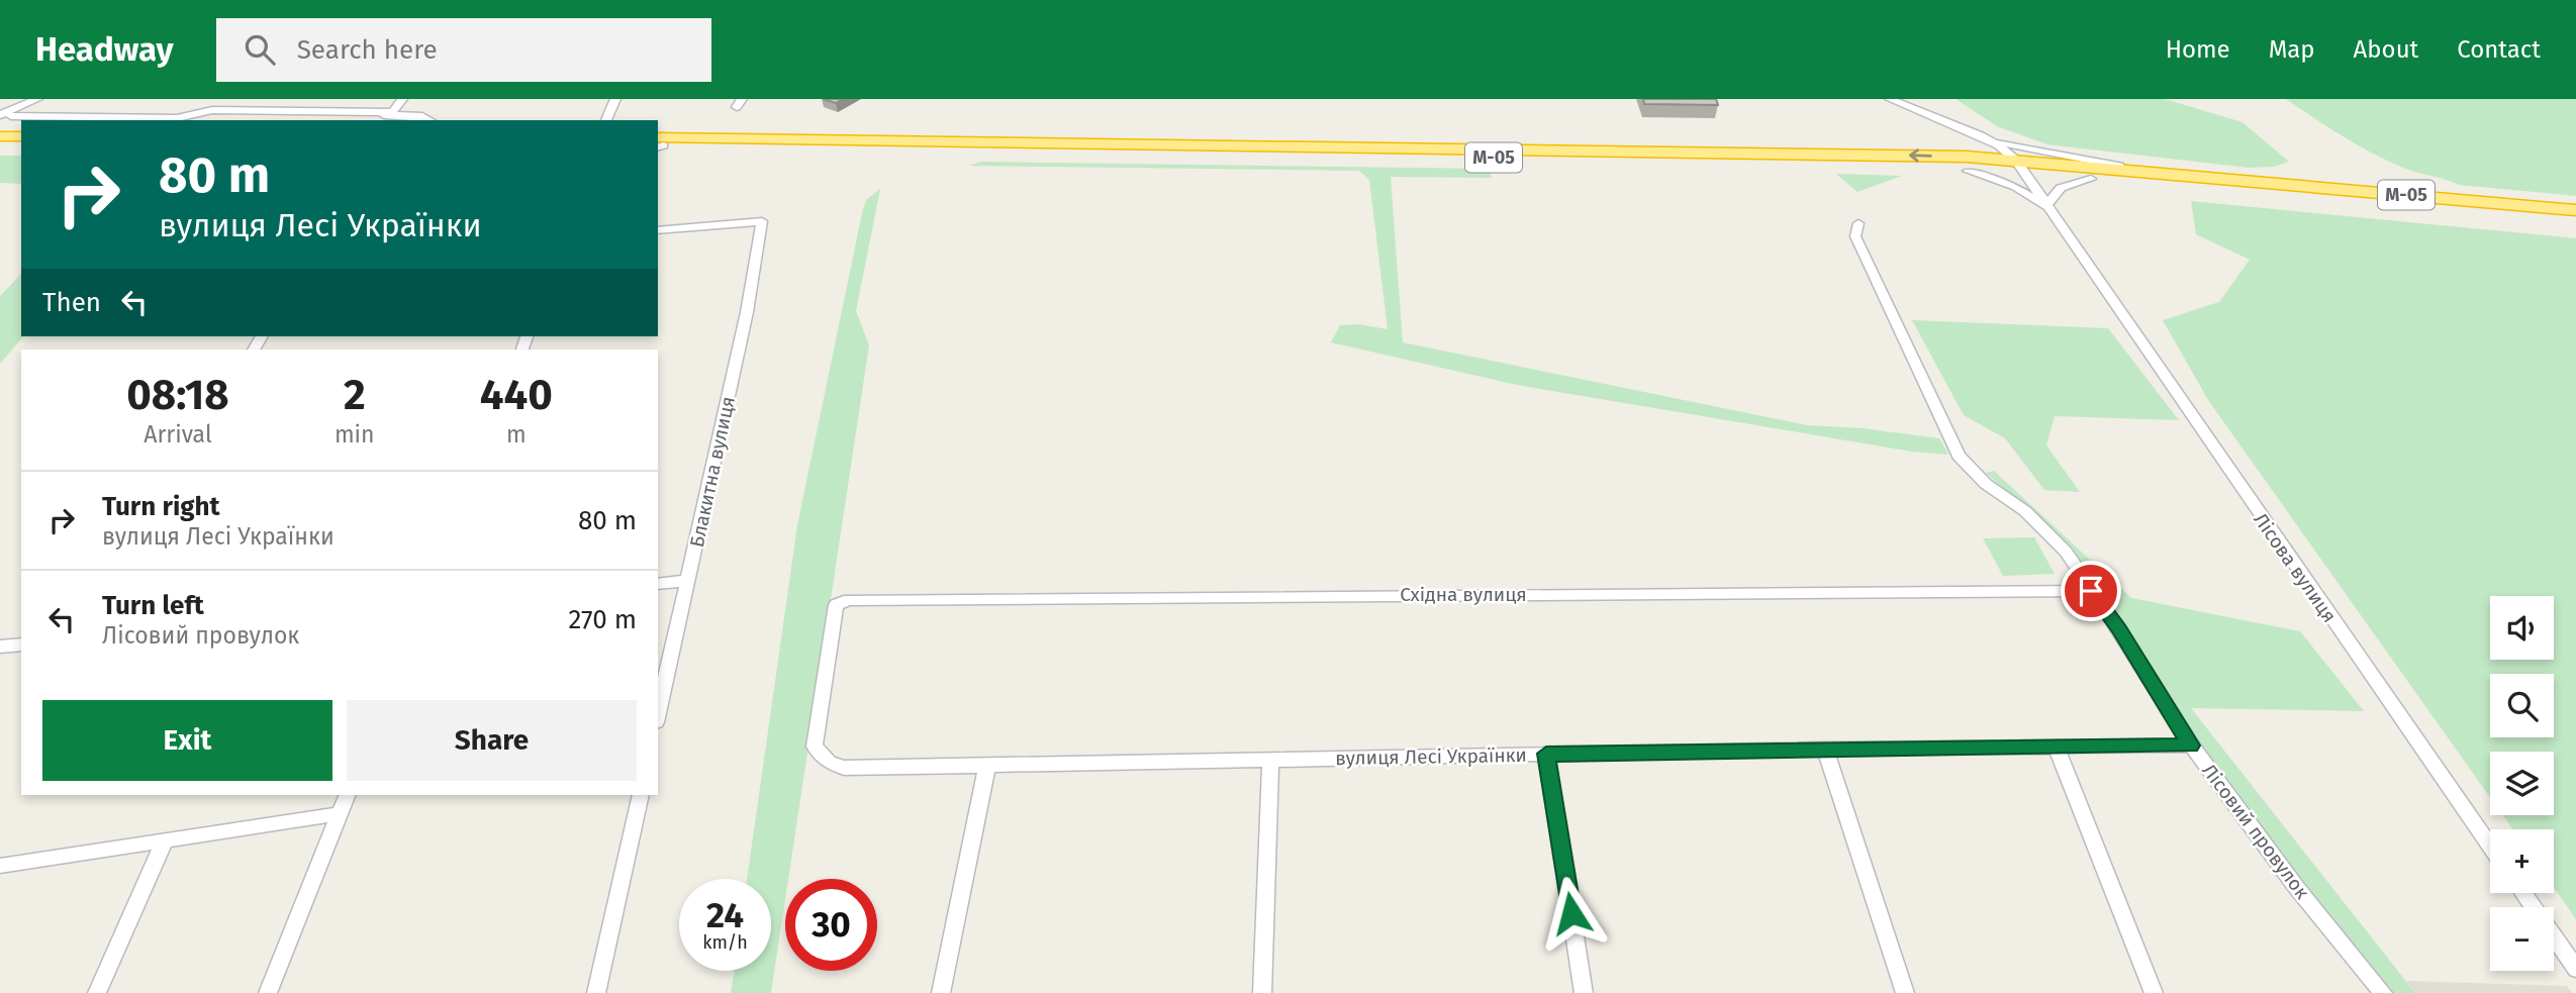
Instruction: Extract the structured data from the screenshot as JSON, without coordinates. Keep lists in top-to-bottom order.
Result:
{
  "streets": {
    "highway": ["М-05"],
    "street": [
      "Блакитна вулиця",
      "Лісова вулиця",
      "Східна вулиця",
      "вулиця Лесі Українки",
      "Лісовий провулок"
    ]
  },
  "crossings": [
    ["М-05", "Лісова вулиця"],
    ["Східна вулиця", "вулиця Лесі Українки"],
    ["Східна вулиця", "Лісовий провулок"],
    ["вулиця Лесі Українки", "Лісовий провулок"]
  ],
  "page": {
    "header": "Headway",
    "search": "Search here",
    "nav": [
      "Home",
      "Map",
      "About",
      "Contact"
    ],
    "turn": ["80 m", "вулиця Лесі Українки"],
    "then": "Then",
    "eta": [
      "08:18",
      "Arrival",
      "2",
      "min",
      "440",
      "m"
    ],
    "list": [
      {
        "name": "Turn right",
        "note": "вулиця Лесі Українки",
        "value": "80 m"
      },
      {
        "name": "Turn left",
        "note": "Лісовий провулок",
        "value": "270 m"
      }
    ],
    "map_buttons": ["+", "−"],
    "buttons": ["Exit", "Share"],
    "speed": "24 km/h",
    "limit": "30"
  }
}
